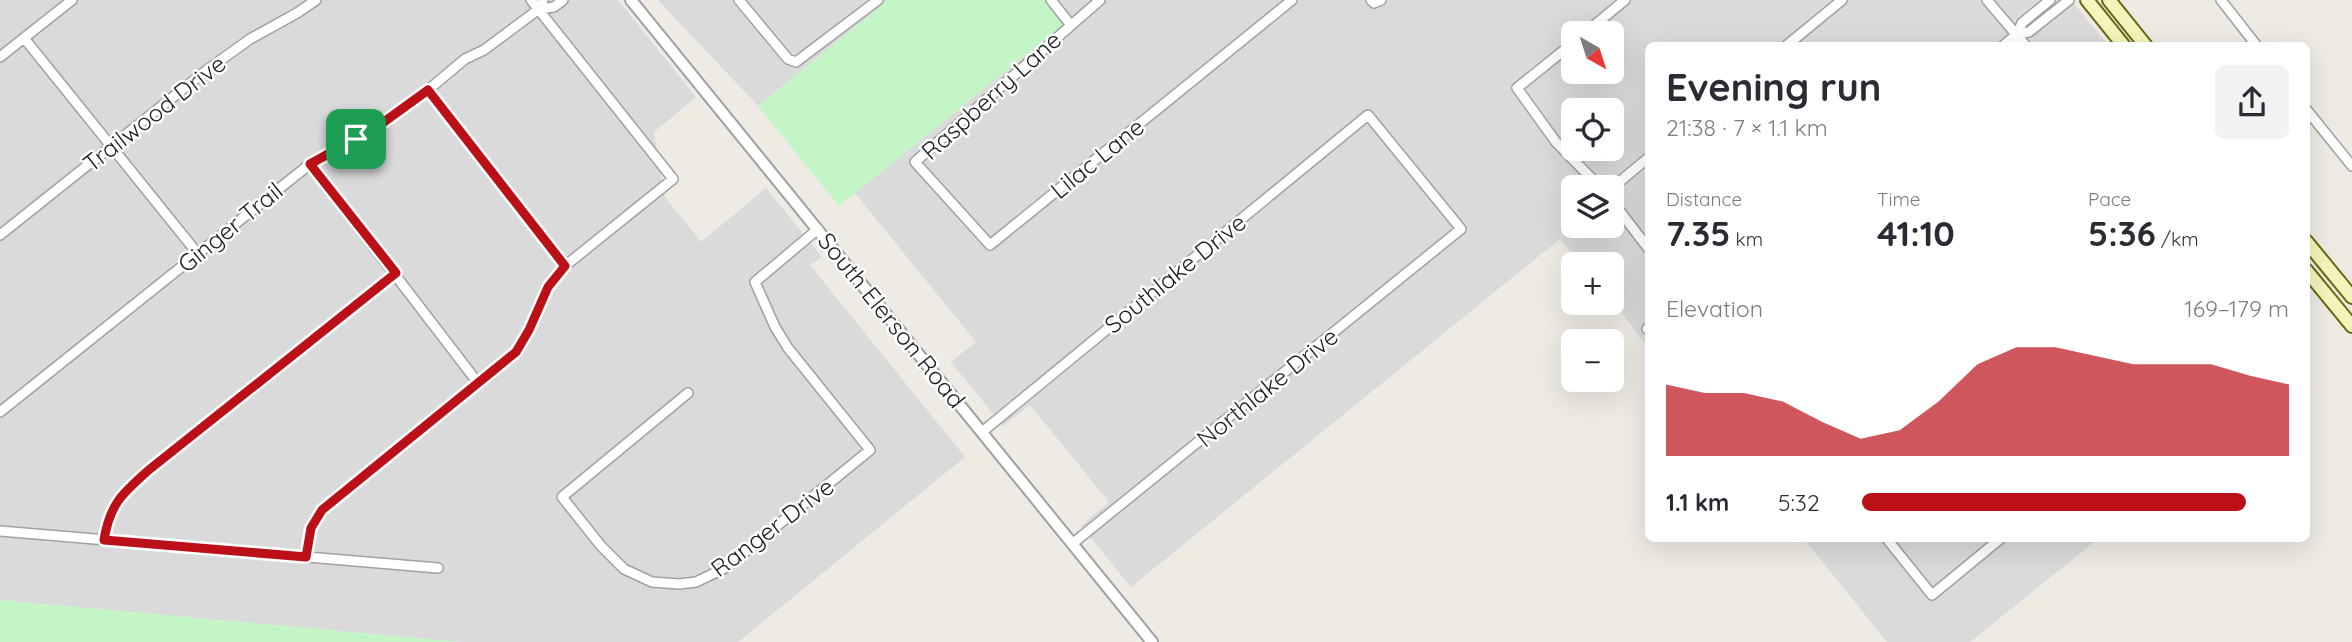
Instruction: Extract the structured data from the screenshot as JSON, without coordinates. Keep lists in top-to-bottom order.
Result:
{
  "streets": {
    "street": [
      "Raspberry Lane",
      "Trailwood Drive",
      "Lilac Lane",
      "Ginger Trail",
      "Southlake Drive",
      "South Elerson Road",
      "Northlake Drive",
      "Ranger Drive"
    ]
  },
  "crossings": [
    ["Raspberry Lane", "Lilac Lane"],
    ["Southlake Drive", "South Elerson Road"],
    ["Southlake Drive", "Northlake Drive"],
    ["South Elerson Road", "Northlake Drive"],
    ["South Elerson Road", "Ranger Drive"]
  ],
  "north": "bottom right",
  "page": {
    "map_buttons": ["+", "−"],
    "heading": ["Evening run", "21:38 · 7 × 1.1 km"],
    "stats": [
      ["Distance", "7.35 km"],
      ["Time", "41:10"],
      ["Pace", "5:36 /km"]
    ],
    "chart": ["Elevation", "169–179 m"],
    "list": [
      {
        "name": "1.1 km",
        "note": "5:32"
      }
    ]
  }
}
